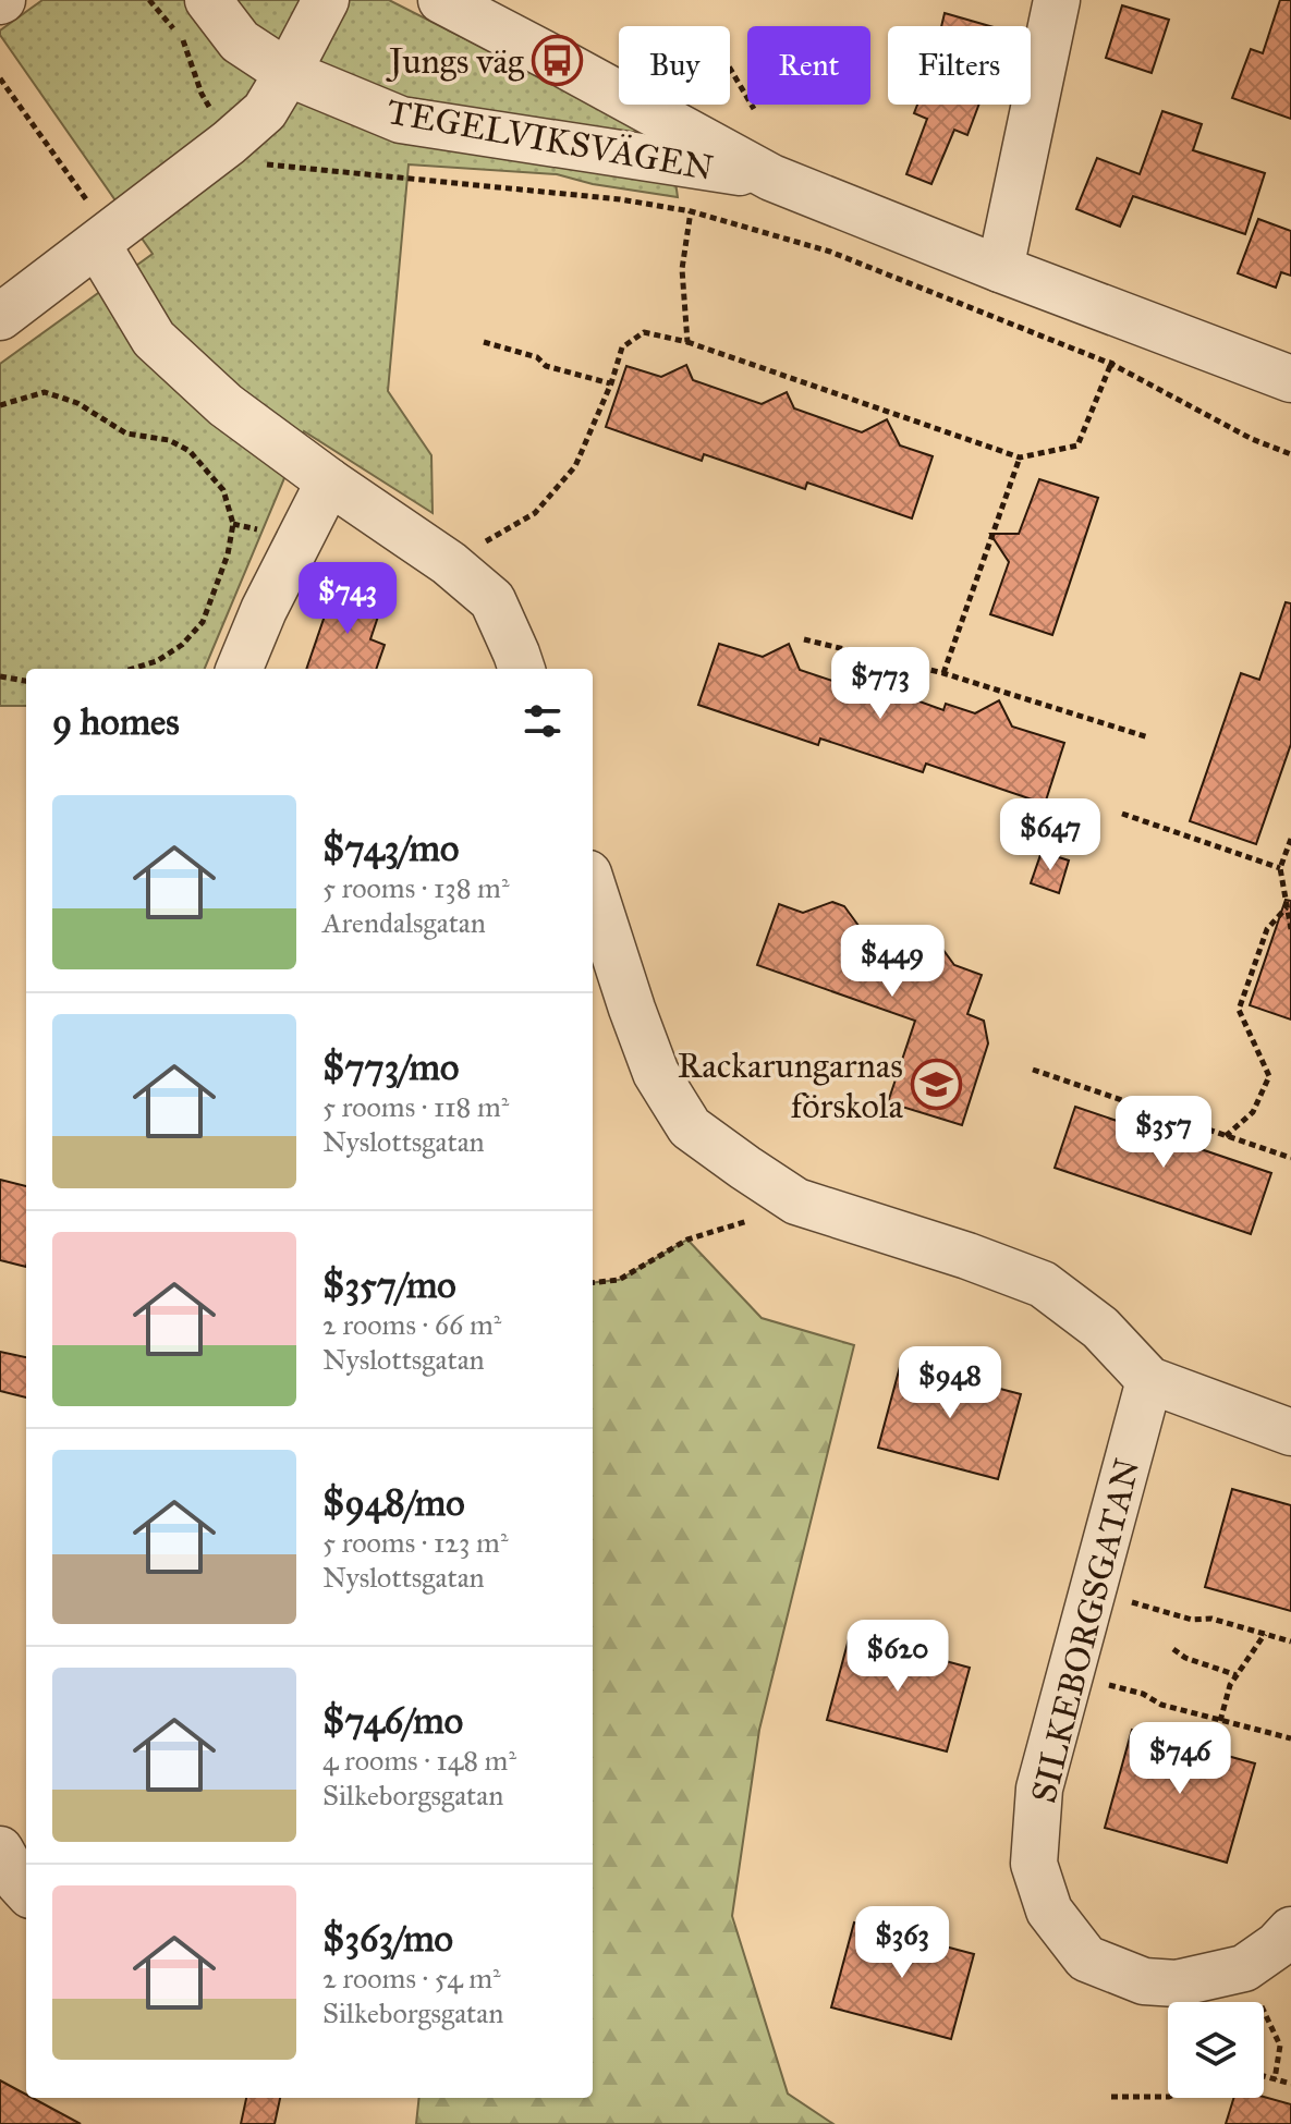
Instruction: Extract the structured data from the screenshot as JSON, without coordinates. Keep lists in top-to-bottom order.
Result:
{
  "streets": {
    "street": ["TEGELVIKSVÄGEN", "SILKEBORGSGATAN"]
  },
  "places": {
    "bus stop": ["Jungs väg"],
    "school or university": ["Rackarungarnas förskola"]
  },
  "page": {
    "chip": ["Buy", "Rent", "Filters"],
    "price": [
      "$743",
      "$773",
      "$647",
      "$449",
      "$357",
      "$948",
      "$620",
      "$746",
      "$363"
    ],
    "heading": "9 homes",
    "list": [
      {
        "name": "$743/mo",
        "note": "5 rooms · 138 m² · Arendalsgatan"
      },
      {
        "name": "$773/mo",
        "note": "5 rooms · 118 m² · Nyslottsgatan"
      },
      {
        "name": "$357/mo",
        "note": "2 rooms · 66 m² · Nyslottsgatan"
      },
      {
        "name": "$948/mo",
        "note": "5 rooms · 123 m² · Nyslottsgatan"
      },
      {
        "name": "$746/mo",
        "note": "4 rooms · 148 m² · Silkeborgsgatan"
      },
      {
        "name": "$363/mo",
        "note": "2 rooms · 54 m² · Silkeborgsgatan"
      }
    ]
  }
}
